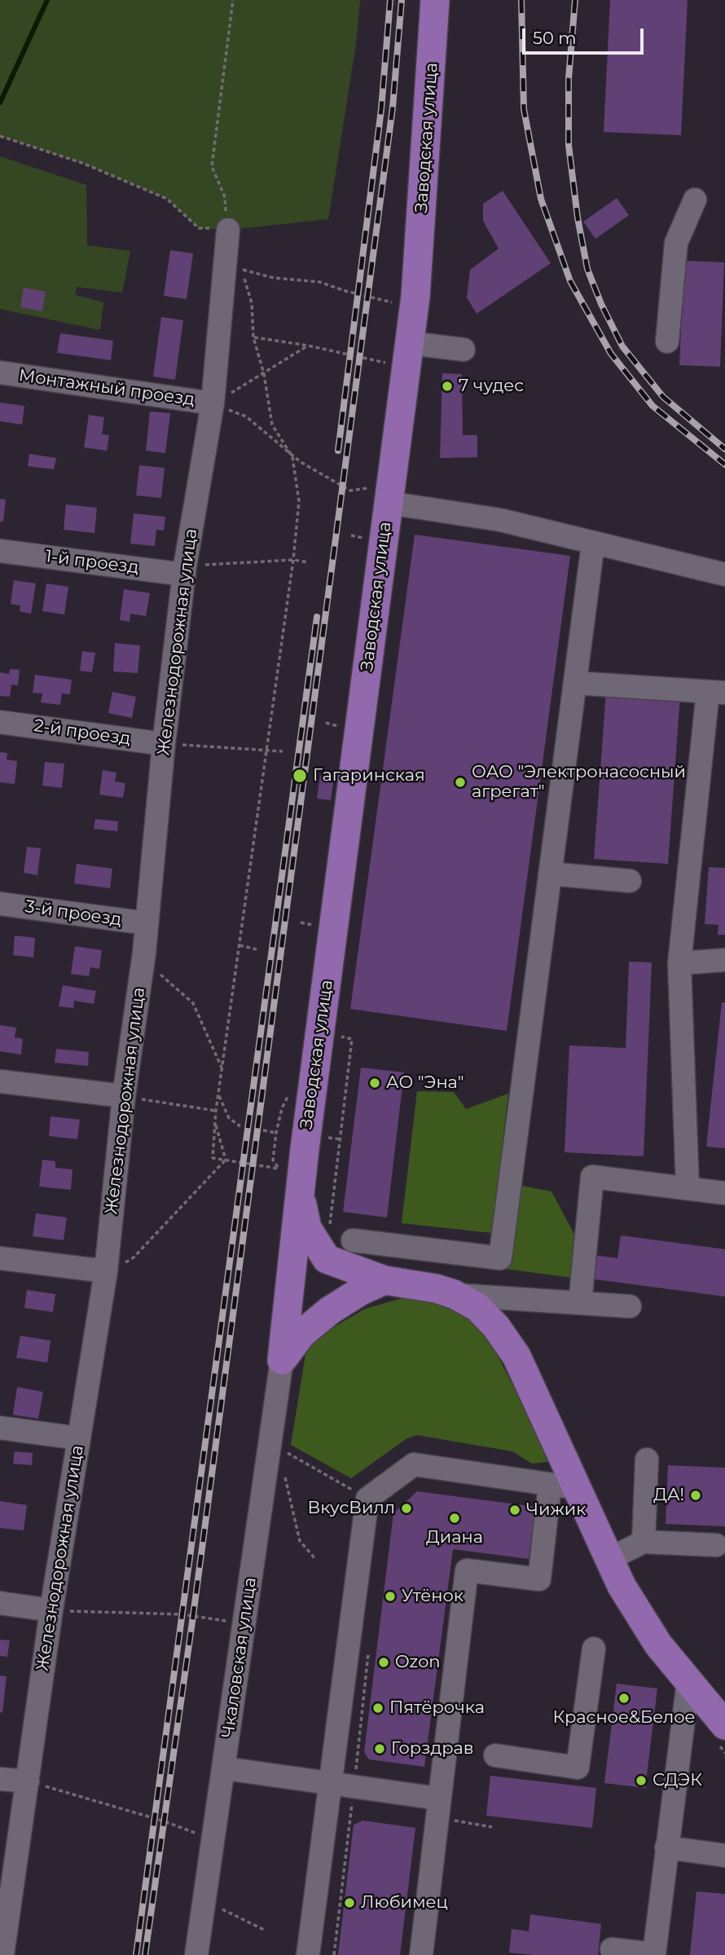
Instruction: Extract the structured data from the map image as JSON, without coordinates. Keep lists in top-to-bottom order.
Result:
{
  "streets": {
    "main road": ["Заводская улица"],
    "street": [
      "Монтажный проезд",
      "1-й проезд",
      "Железнодорожная улица",
      "2-й проезд",
      "3-й проезд",
      "Чкаловская улица"
    ]
  },
  "crossings": [
    ["Заводская улица", "Чкаловская улица"],
    ["Монтажный проезд", "Железнодорожная улица"],
    ["1-й проезд", "Железнодорожная улица"],
    ["Железнодорожная улица", "2-й проезд"],
    ["Железнодорожная улица", "3-й проезд"]
  ],
  "places": [
    "7 чудес",
    "Гагаринская",
    "ОАО \"Электронасосный агрегат\"",
    "АО \"Эна\"",
    "ДА!",
    "ВкусВилл",
    "Чижик",
    "Диана",
    "Утёнок",
    "Ozon",
    "Красное&Белое",
    "Пятёрочка",
    "Горздрав",
    "СДЭК",
    "Любимец"
  ],
  "scale_bar": "50 m"
}
